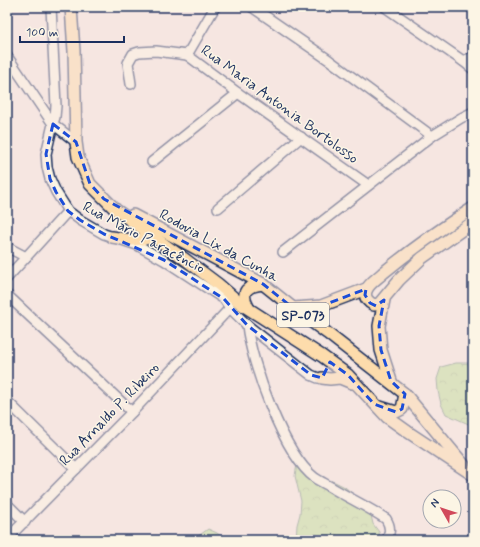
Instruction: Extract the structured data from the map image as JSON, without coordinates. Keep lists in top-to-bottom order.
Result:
{
  "streets": {
    "main road": ["Rodovia Lix da Cunha", "SP-073"],
    "street": ["Rua Maria Antonia Bortolosso", "Rua Mário Paracêncio", "Rua Arnaldo P. Ribeiro"]
  },
  "crossings": [
    ["Rua Mário Paracêncio", "Rua Arnaldo P. Ribeiro"]
  ],
  "scale_bar": "100 m",
  "north": "top left"
}
